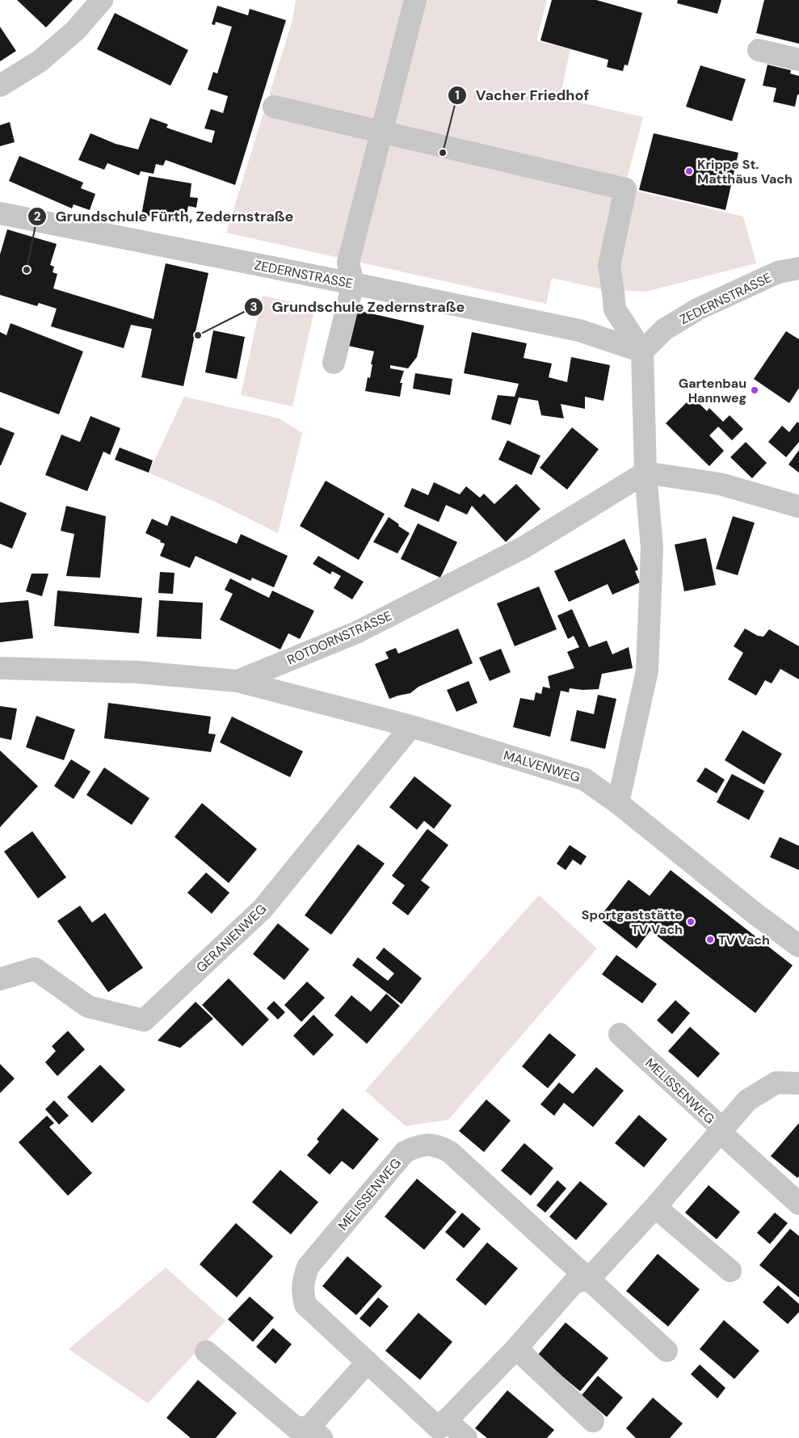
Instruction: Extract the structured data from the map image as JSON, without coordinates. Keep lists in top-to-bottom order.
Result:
{
  "streets": {
    "street": [
      "ZEDERNSTRASSE",
      "ROTDORNSTRASSE",
      "MALVENWEG",
      "GERANIENWEG",
      "MELISSENWEG"
    ]
  },
  "crossings": [
    ["ROTDORNSTRASSE", "MALVENWEG"],
    ["MALVENWEG", "GERANIENWEG"]
  ],
  "places": [
    "Vacher Friedhof",
    "Krippe St. Matthäus Vach",
    "Grundschule Fürth, Zedernstraße",
    "Grundschule Zedernstraße",
    "Gartenbau Hannweg",
    "Sportgaststätte TV Vach",
    "TV Vach"
  ]
}
